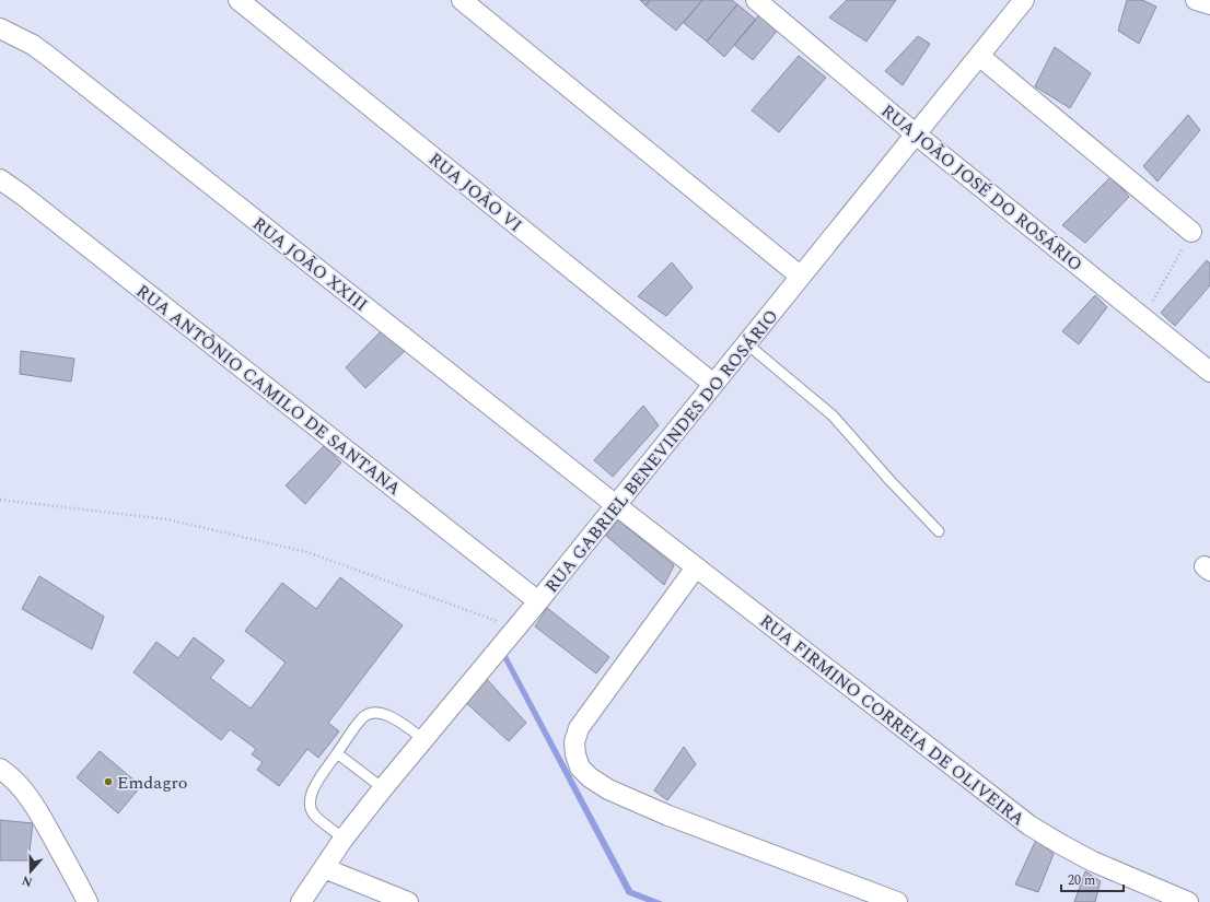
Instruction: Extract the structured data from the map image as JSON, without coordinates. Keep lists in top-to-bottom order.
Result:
{
  "streets": {
    "street": [
      "RUA JOÃO JOSÉ DO ROSÁRIO",
      "RUA JOÃO VI",
      "RUA JOÃO XXIII",
      "RUA ANTÔNIO CAMILO DE SANTANA",
      "RUA GABRIEL BENEVINDES DO ROSÁRIO",
      "RUA FIRMINO CORREIA DE OLIVEIRA"
    ]
  },
  "crossings": [
    ["RUA JOÃO JOSÉ DO ROSÁRIO", "RUA GABRIEL BENEVINDES DO ROSÁRIO"],
    ["RUA JOÃO VI", "RUA GABRIEL BENEVINDES DO ROSÁRIO"],
    ["RUA JOÃO XXIII", "RUA GABRIEL BENEVINDES DO ROSÁRIO"],
    ["RUA JOÃO XXIII", "RUA FIRMINO CORREIA DE OLIVEIRA"],
    ["RUA ANTÔNIO CAMILO DE SANTANA", "RUA GABRIEL BENEVINDES DO ROSÁRIO"],
    ["RUA GABRIEL BENEVINDES DO ROSÁRIO", "RUA FIRMINO CORREIA DE OLIVEIRA"]
  ],
  "places": ["Emdagro"],
  "scale_bar": "20 m",
  "north": "bottom"
}
